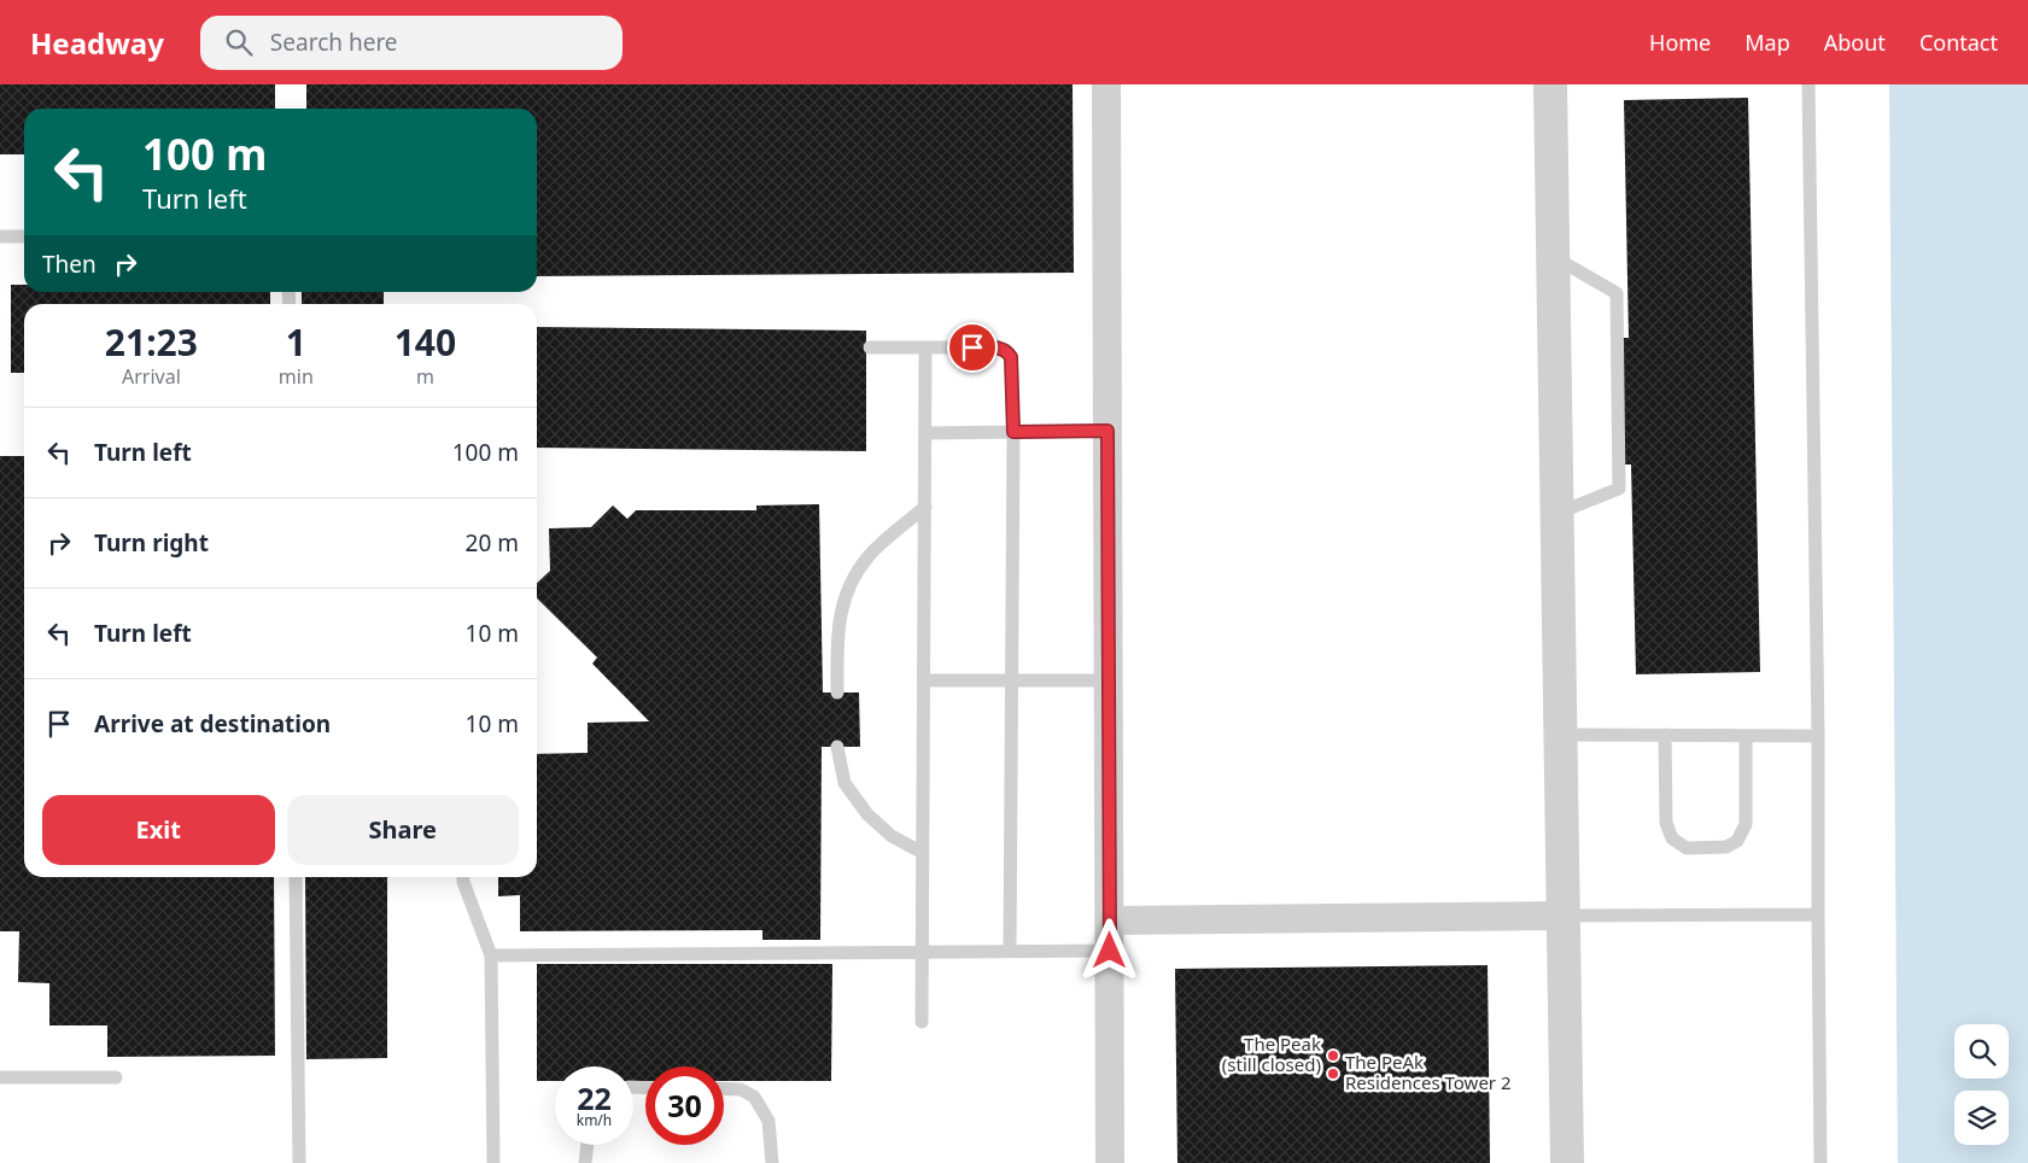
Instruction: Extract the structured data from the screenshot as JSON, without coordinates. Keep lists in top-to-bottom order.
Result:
{
  "places": ["The Peak (still closed)", "The PeAk Residences Tower 2"],
  "page": {
    "header": "Headway",
    "search": "Search here",
    "nav": [
      "Home",
      "Map",
      "About",
      "Contact"
    ],
    "turn": ["100 m", "Turn left"],
    "then": "Then",
    "eta": [
      "21:23",
      "Arrival",
      "1",
      "min",
      "140",
      "m"
    ],
    "list": [
      {
        "name": "Turn left",
        "value": "100 m"
      },
      {
        "name": "Turn right",
        "value": "20 m"
      },
      {
        "name": "Turn left",
        "value": "10 m"
      },
      {
        "name": "Arrive at destination",
        "value": "10 m"
      }
    ],
    "buttons": ["Exit", "Share"],
    "speed": "22 km/h",
    "limit": "30"
  }
}
